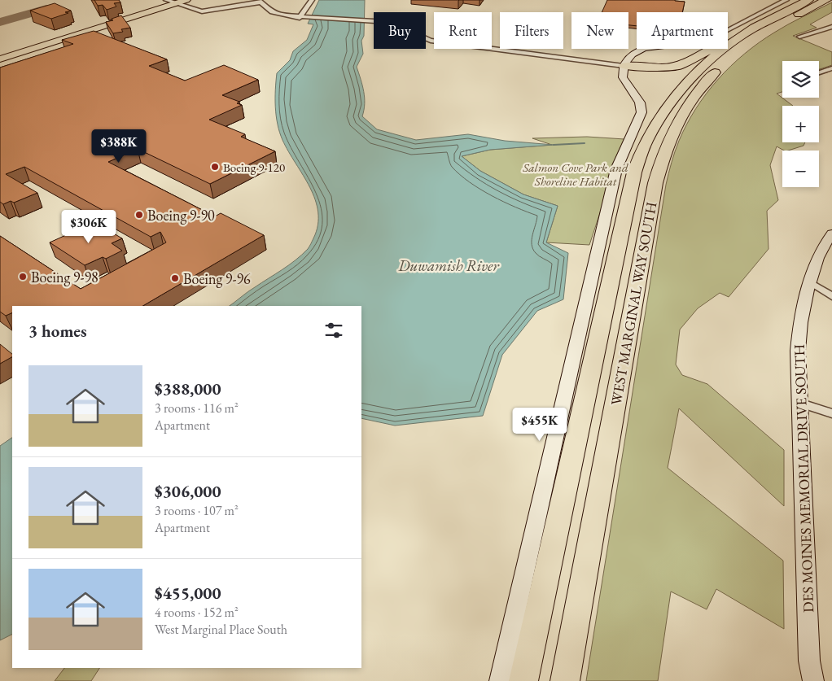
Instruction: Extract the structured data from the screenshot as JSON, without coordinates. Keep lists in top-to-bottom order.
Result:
{
  "streets": {
    "highway": ["WEST MARGINAL WAY SOUTH"],
    "street": ["DES MOINES MEMORIAL DRIVE SOUTH"]
  },
  "water": ["Duwamish River"],
  "parks": ["Salmon Cove Park and Shoreline Habitat"],
  "places": [
    "Boeing 9-120",
    "Boeing 9-90",
    "Boeing 9-98",
    "Boeing 9-96"
  ],
  "page": {
    "chip": [
      "Buy",
      "Rent",
      "Filters",
      "New",
      "Apartment"
    ],
    "map_buttons": ["+", "−"],
    "price": ["$388K", "$306K", "$455K"],
    "heading": "3 homes",
    "list": [
      {
        "name": "$388,000",
        "note": "3 rooms · 116 m² · Apartment"
      },
      {
        "name": "$306,000",
        "note": "3 rooms · 107 m² · Apartment"
      },
      {
        "name": "$455,000",
        "note": "4 rooms · 152 m² · West Marginal Place South"
      }
    ]
  }
}
